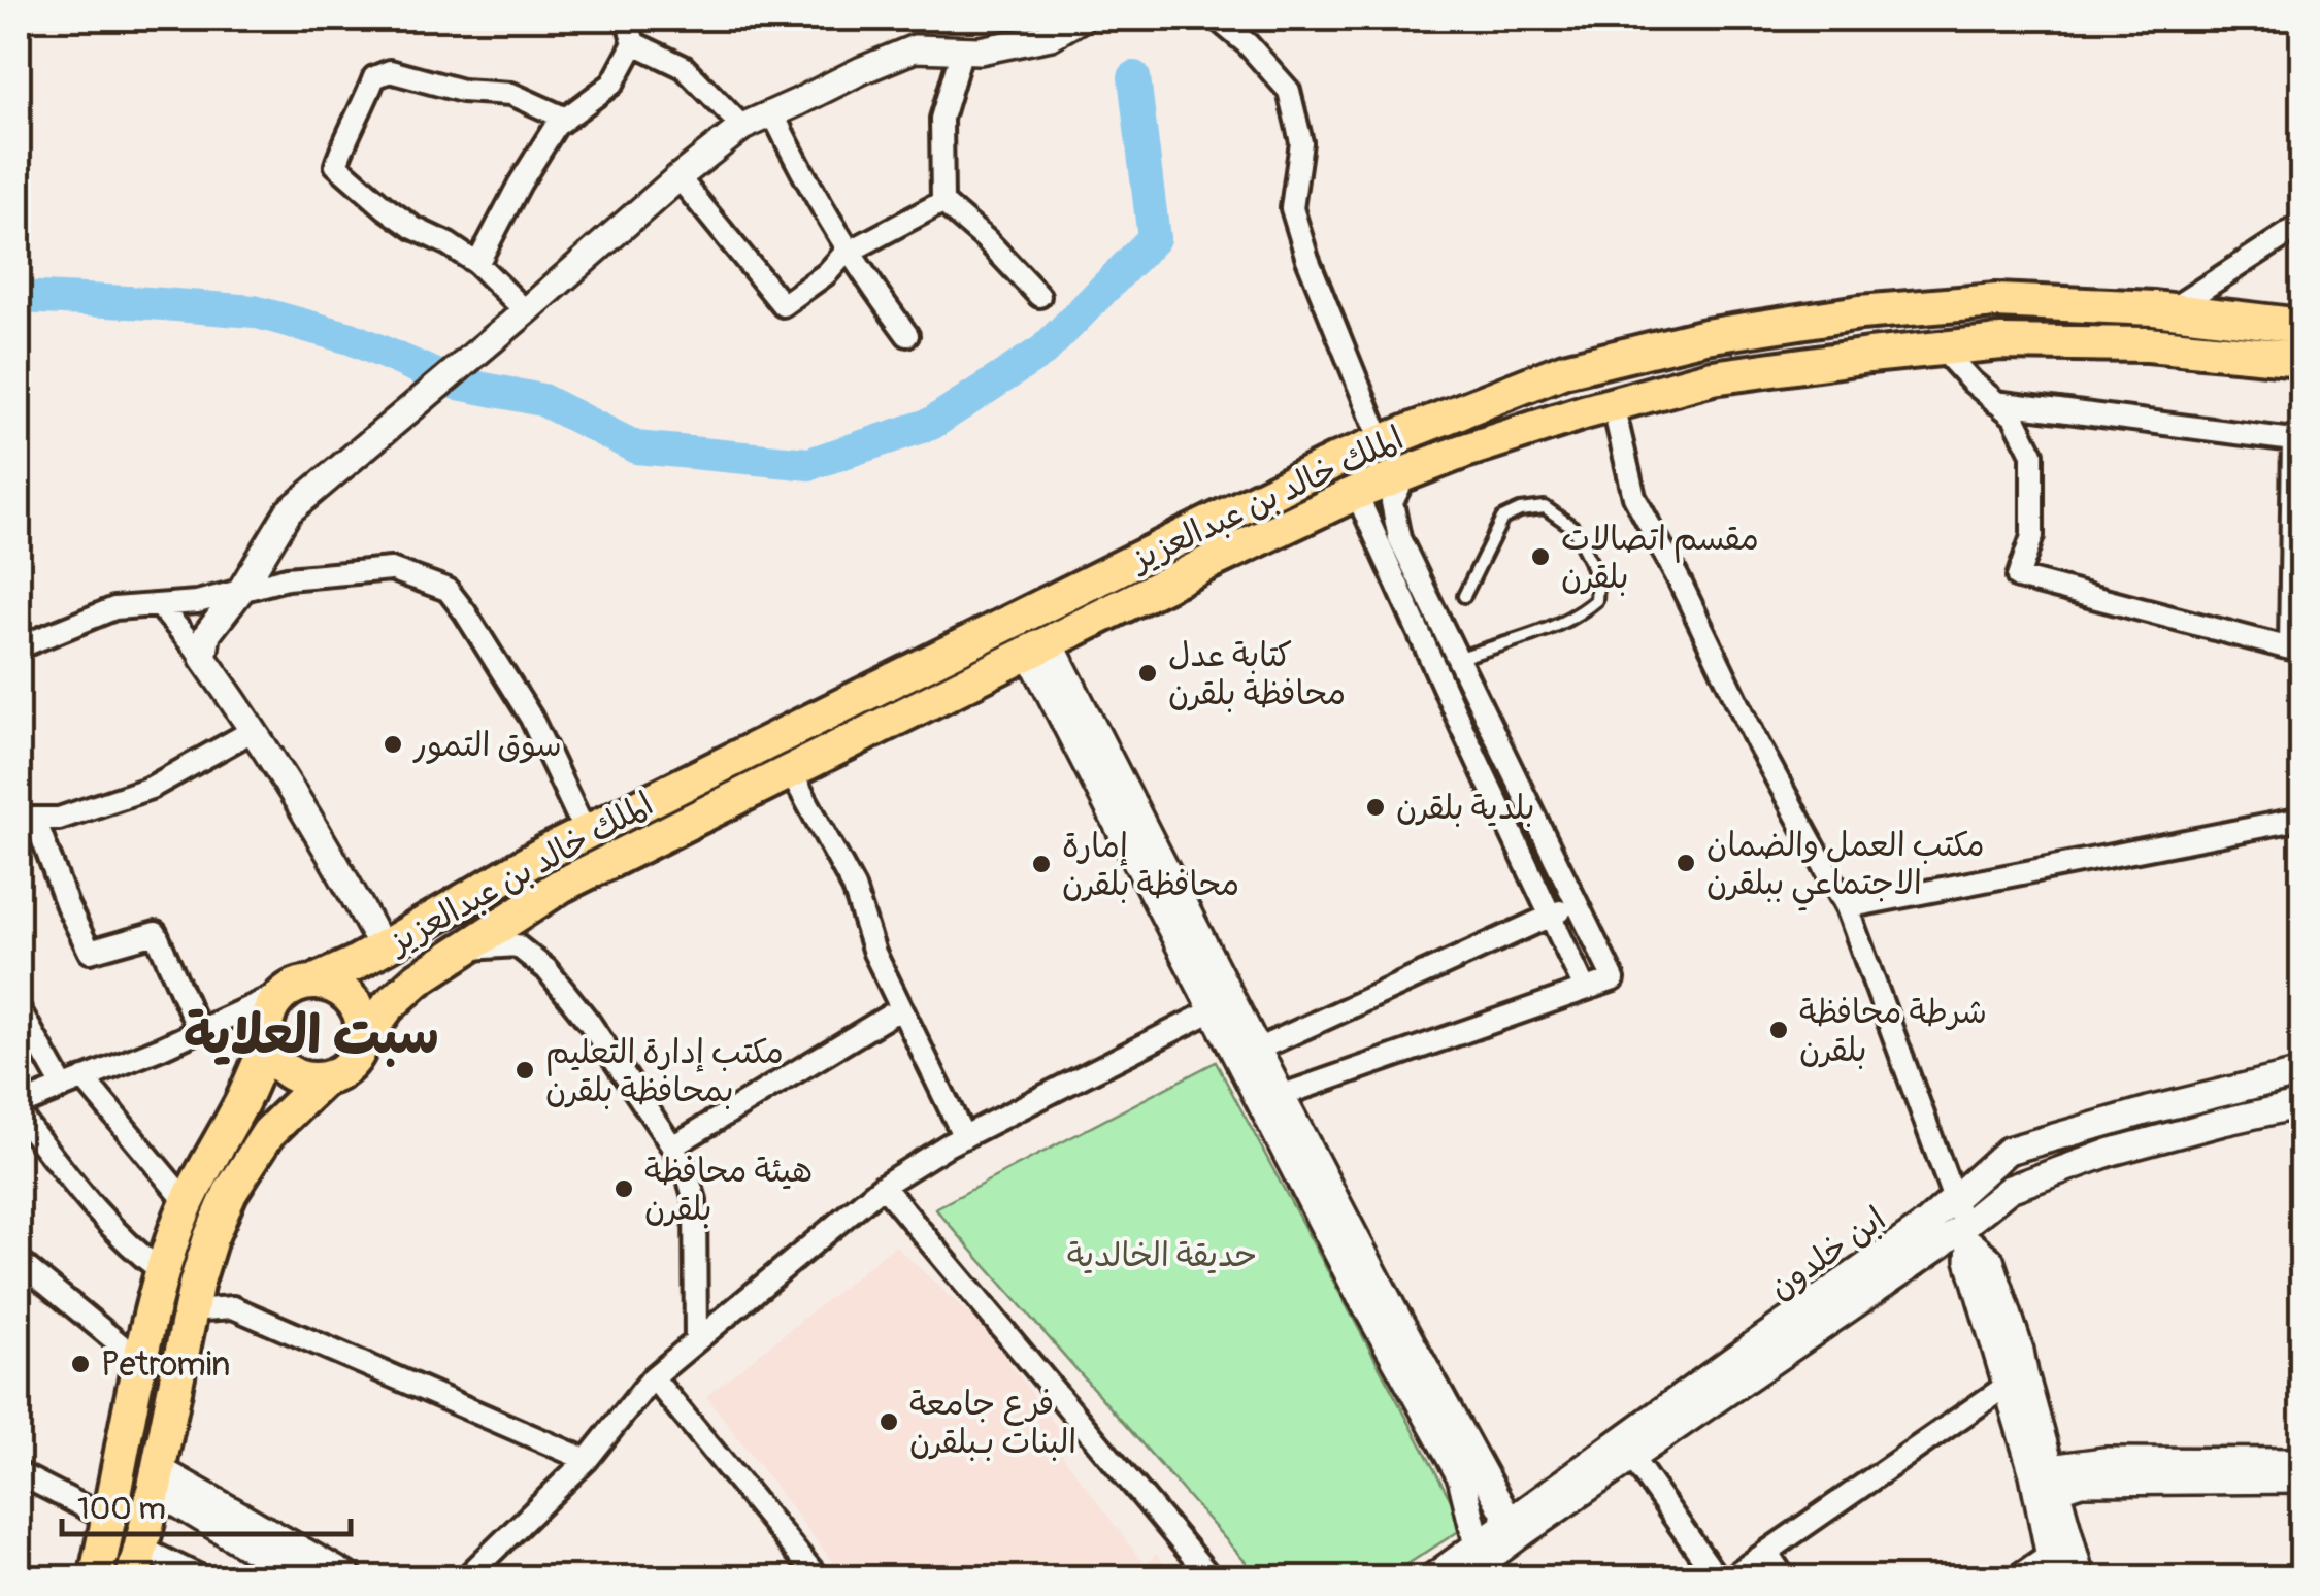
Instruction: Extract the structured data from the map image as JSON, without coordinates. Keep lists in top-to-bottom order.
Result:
{
  "streets": {
    "highway": ["الملك خالد بن عبدالعزيز"],
    "street": ["ابن خلدون"]
  },
  "districts": ["سبت العلاية"],
  "parks": ["حديقة الخالدية"],
  "places": [
    "مقسم اتصالات بلقرن",
    "كتابة عدل محافظة بلقرن",
    "سوق التمور",
    "بلدية بلقرن",
    "مكتب العمل والضمان الاجتماعي ببلقرن",
    "إمارة محافظة بلقرن",
    "شرطة محافظة بلقرن",
    "مكتب إدارة التعليم بمحافظة بلقرن",
    "هيئة محافظة بلقرن",
    "Petromin",
    "فرع جامعة البنات بـبلقرن"
  ],
  "scale_bar": "100 m"
}
